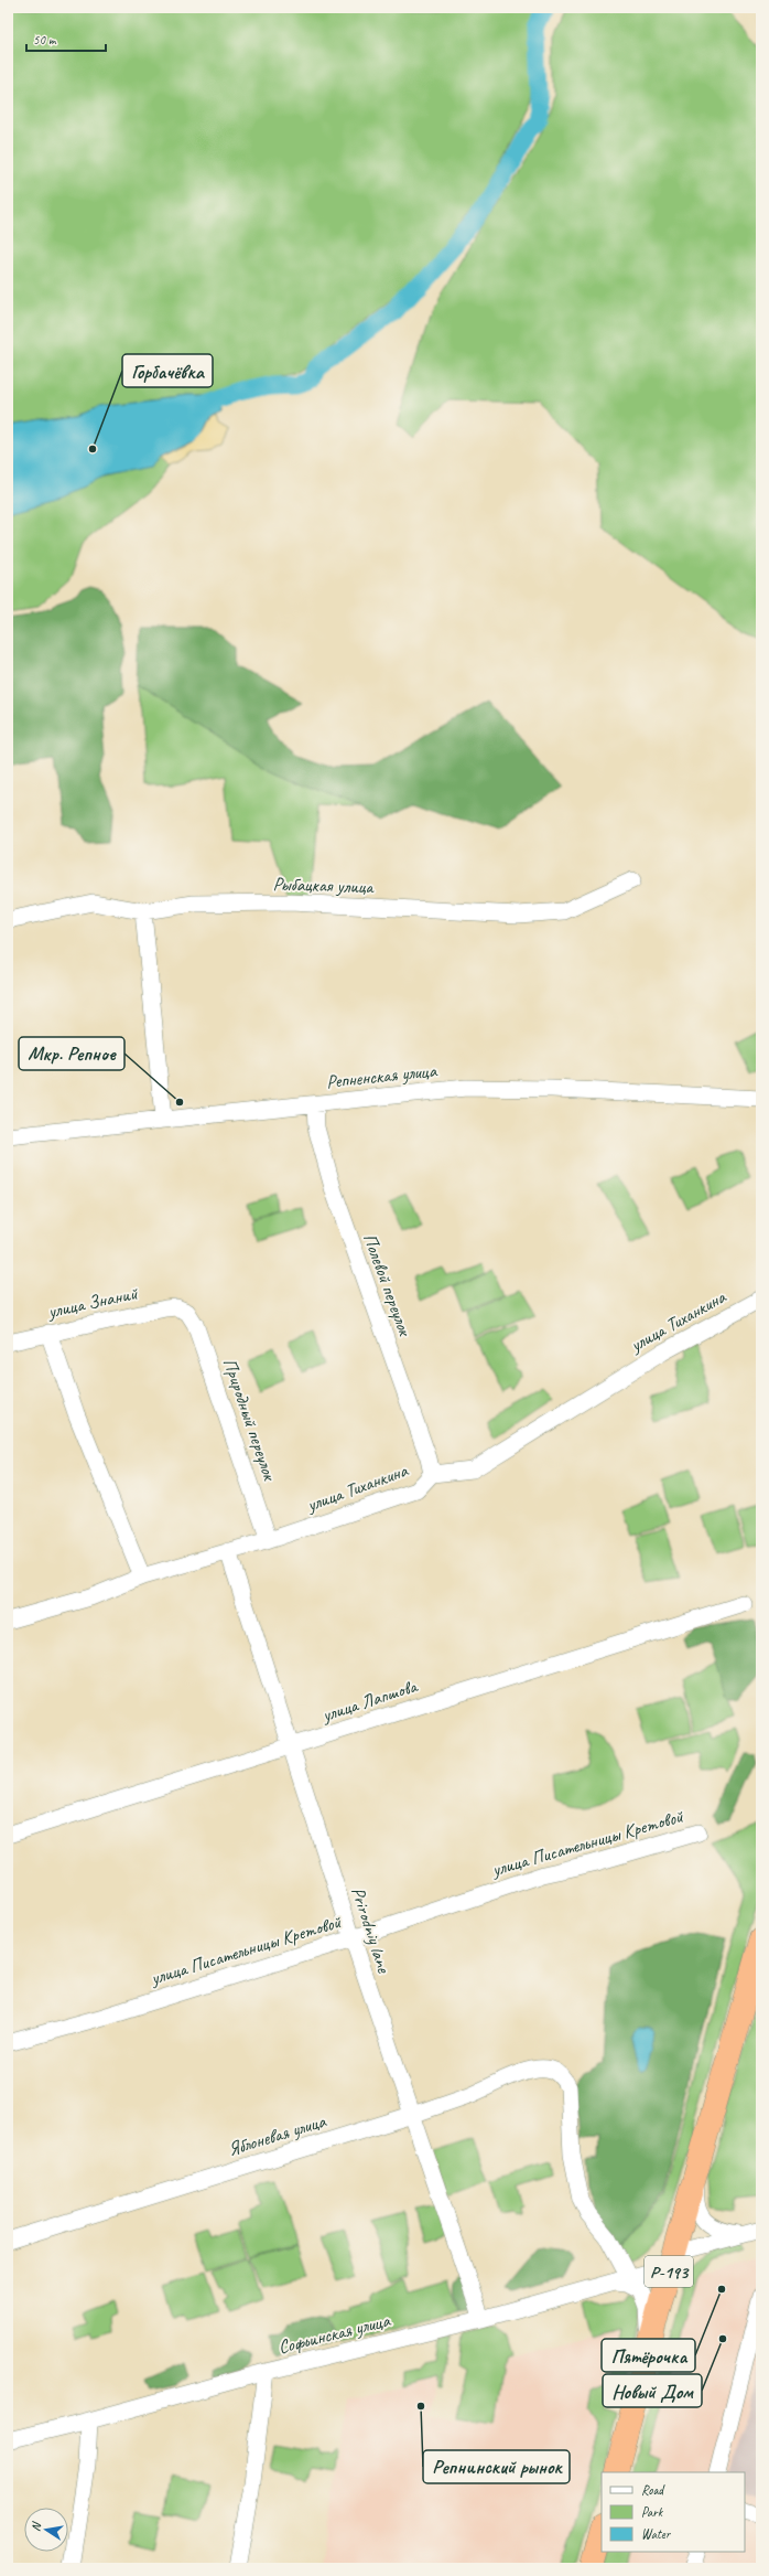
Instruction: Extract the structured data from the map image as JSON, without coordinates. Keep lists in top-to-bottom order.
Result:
{
  "streets": {
    "highway": ["Р-193"],
    "street": [
      "Рыбацкая улица",
      "Репненская улица",
      "Полевой переулок",
      "улица Знаний",
      "улица Тиханкина",
      "Природный переулок",
      "улица Лапшова",
      "улица Писательницы Кретовой",
      "Prirodniy lane",
      "Яблоневая улица",
      "Софьинская улица"
    ]
  },
  "crossings": [
    ["Репненская улица", "Полевой переулок"],
    ["Полевой переулок", "улица Тиханкина"],
    ["улица Знаний", "Природный переулок"],
    ["улица Тиханкина", "Природный переулок"],
    ["улица Тиханкина", "Prirodniy lane"],
    ["улица Лапшова", "Prirodniy lane"],
    ["улица Писательницы Кретовой", "Prirodniy lane"],
    ["Prirodniy lane", "Яблоневая улица"],
    ["Prirodniy lane", "Софьинская улица"],
    ["Яблоневая улица", "Софьинская улица"],
    ["Р-193", "Софьинская улица"]
  ],
  "places": [
    "Горбачёвка",
    "Мкр. Репное",
    "Пятёрочка",
    "Новый Дом",
    "Репнинский рынок"
  ],
  "legend": ["Road", "Park", "Water"],
  "scale_bar": "50 m",
  "north": "left"
}
